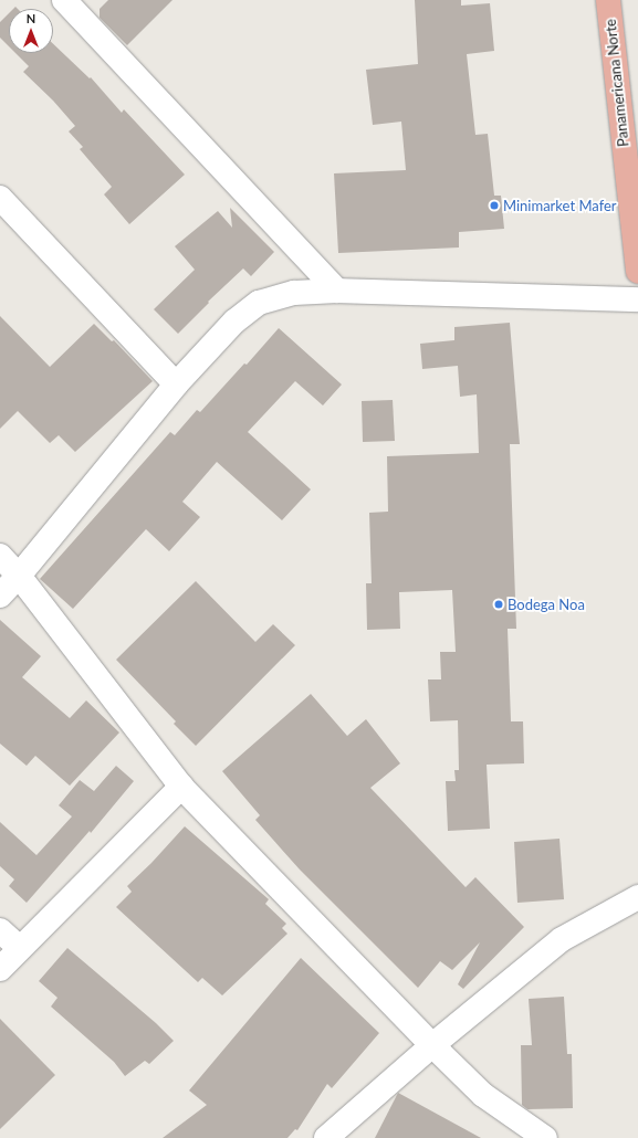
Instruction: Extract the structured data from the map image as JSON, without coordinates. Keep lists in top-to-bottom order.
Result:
{
  "streets": {
    "highway": ["Panamericana Norte"]
  },
  "places": ["Minimarket Mafer", "Bodega Noa"],
  "north": "top"
}
